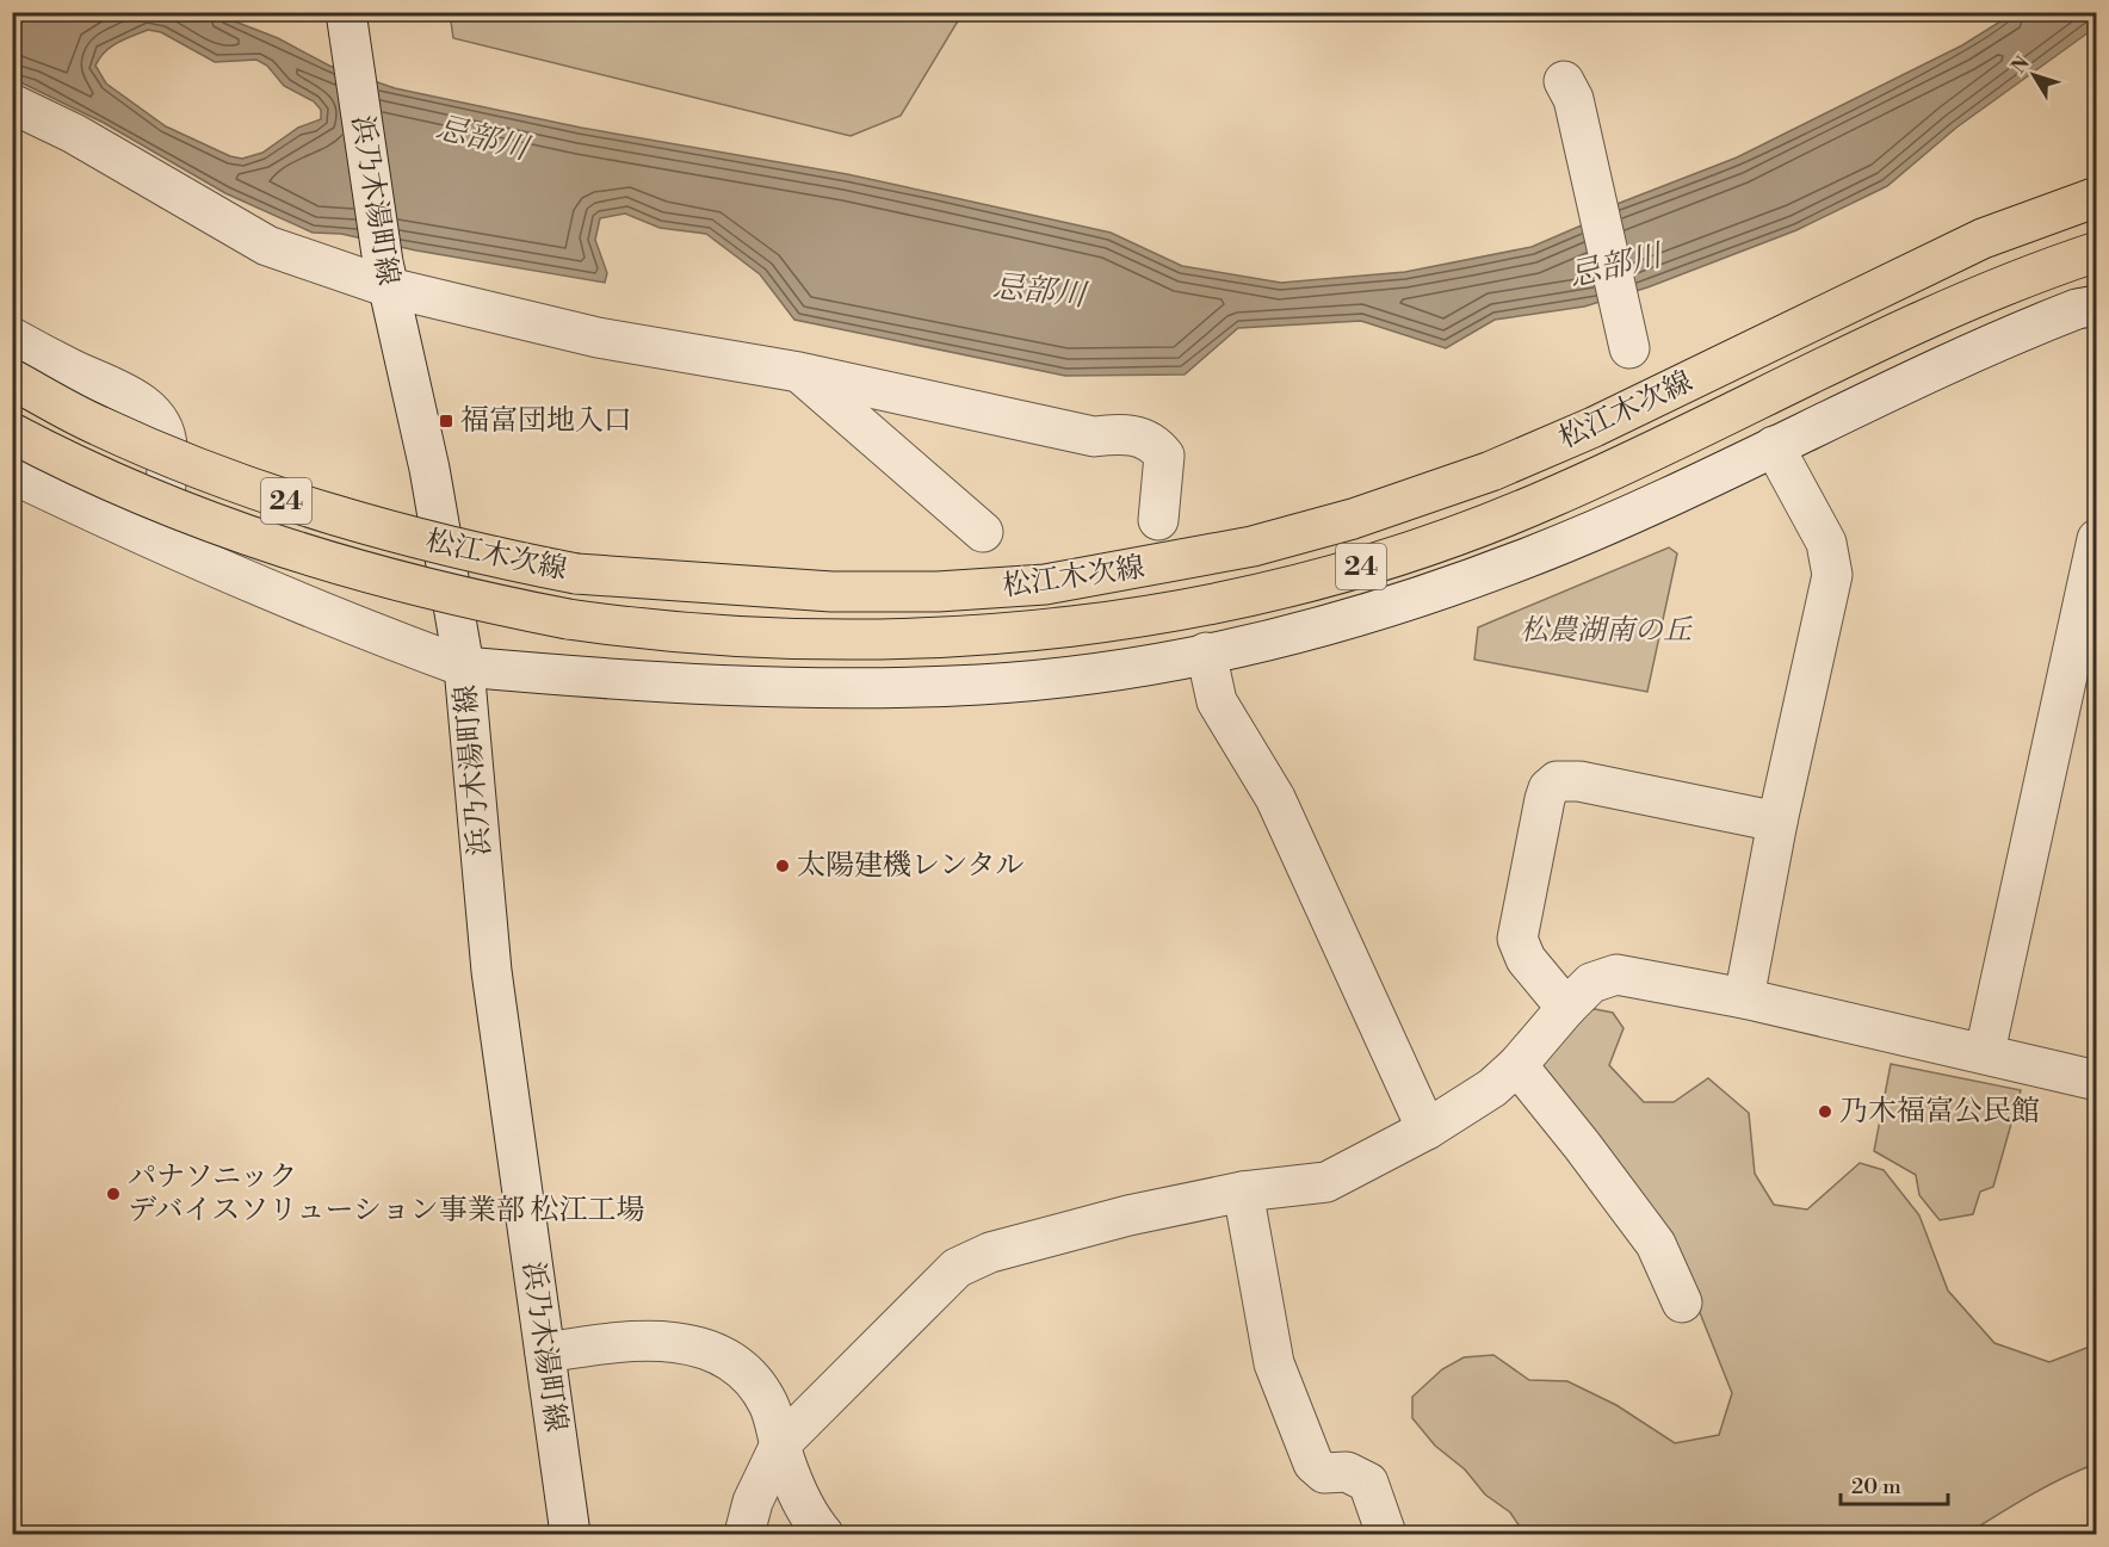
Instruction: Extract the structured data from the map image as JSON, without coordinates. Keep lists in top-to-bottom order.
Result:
{
  "streets": {
    "main road": ["松江木次線", "24"],
    "street": ["浜乃木湯町線"]
  },
  "water": ["忌部川"],
  "parks": ["松農湖南の丘"],
  "places": {
    "transit": ["福富団地入口"],
    "other": ["太陽建機レンタル", "乃木福富公民館", "パナソニック デバイスソリューション事業部 松江工場"]
  },
  "scale_bar": "20 m",
  "north": "top left"
}
